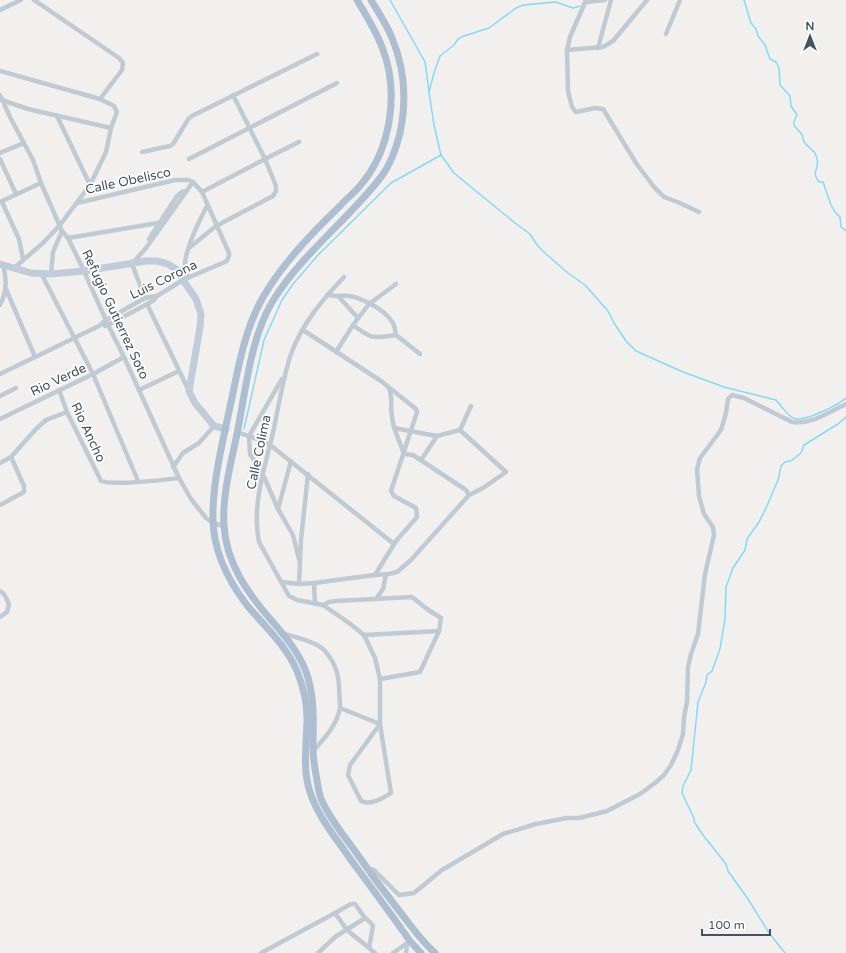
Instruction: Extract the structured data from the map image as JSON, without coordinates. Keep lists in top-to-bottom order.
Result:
{
  "streets": {
    "street": [
      "Calle Obelisco",
      "Luis Corona",
      "Refugio Gutierrez Soto",
      "Rio Verde",
      "Rio Ancho",
      "Calle Colima"
    ]
  },
  "crossings": [
    ["Luis Corona", "Refugio Gutierrez Soto"],
    ["Refugio Gutierrez Soto", "Rio Verde"],
    ["Rio Verde", "Rio Ancho"]
  ],
  "scale_bar": "100 m",
  "north": "top"
}
